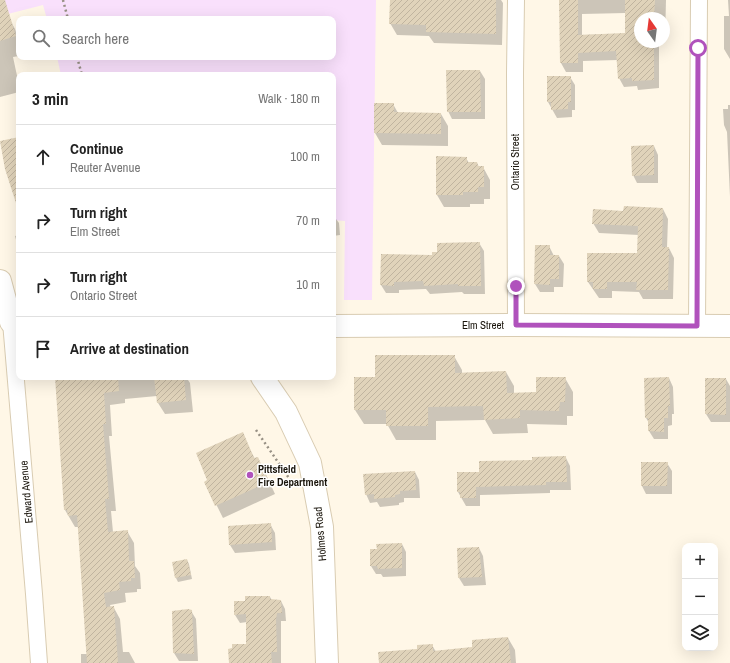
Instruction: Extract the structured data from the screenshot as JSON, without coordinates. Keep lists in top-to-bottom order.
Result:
{
  "streets": {
    "street": [
      "Ontario Street",
      "Elm Street",
      "Edward Avenue",
      "Holmes Road"
    ]
  },
  "crossings": [
    ["Ontario Street", "Elm Street"]
  ],
  "places": ["Pittsfield Fire Department"],
  "north": "top",
  "page": {
    "search": "Search here",
    "heading": ["3 min", "Walk · 180 m"],
    "list": [
      ["Continue", "Reuter Avenue", "100 m"],
      ["Turn right", "Elm Street", "70 m"],
      ["Turn right", "Ontario Street", "10 m"],
      "Arrive at destination"
    ],
    "map_buttons": ["+", "−"]
  }
}
